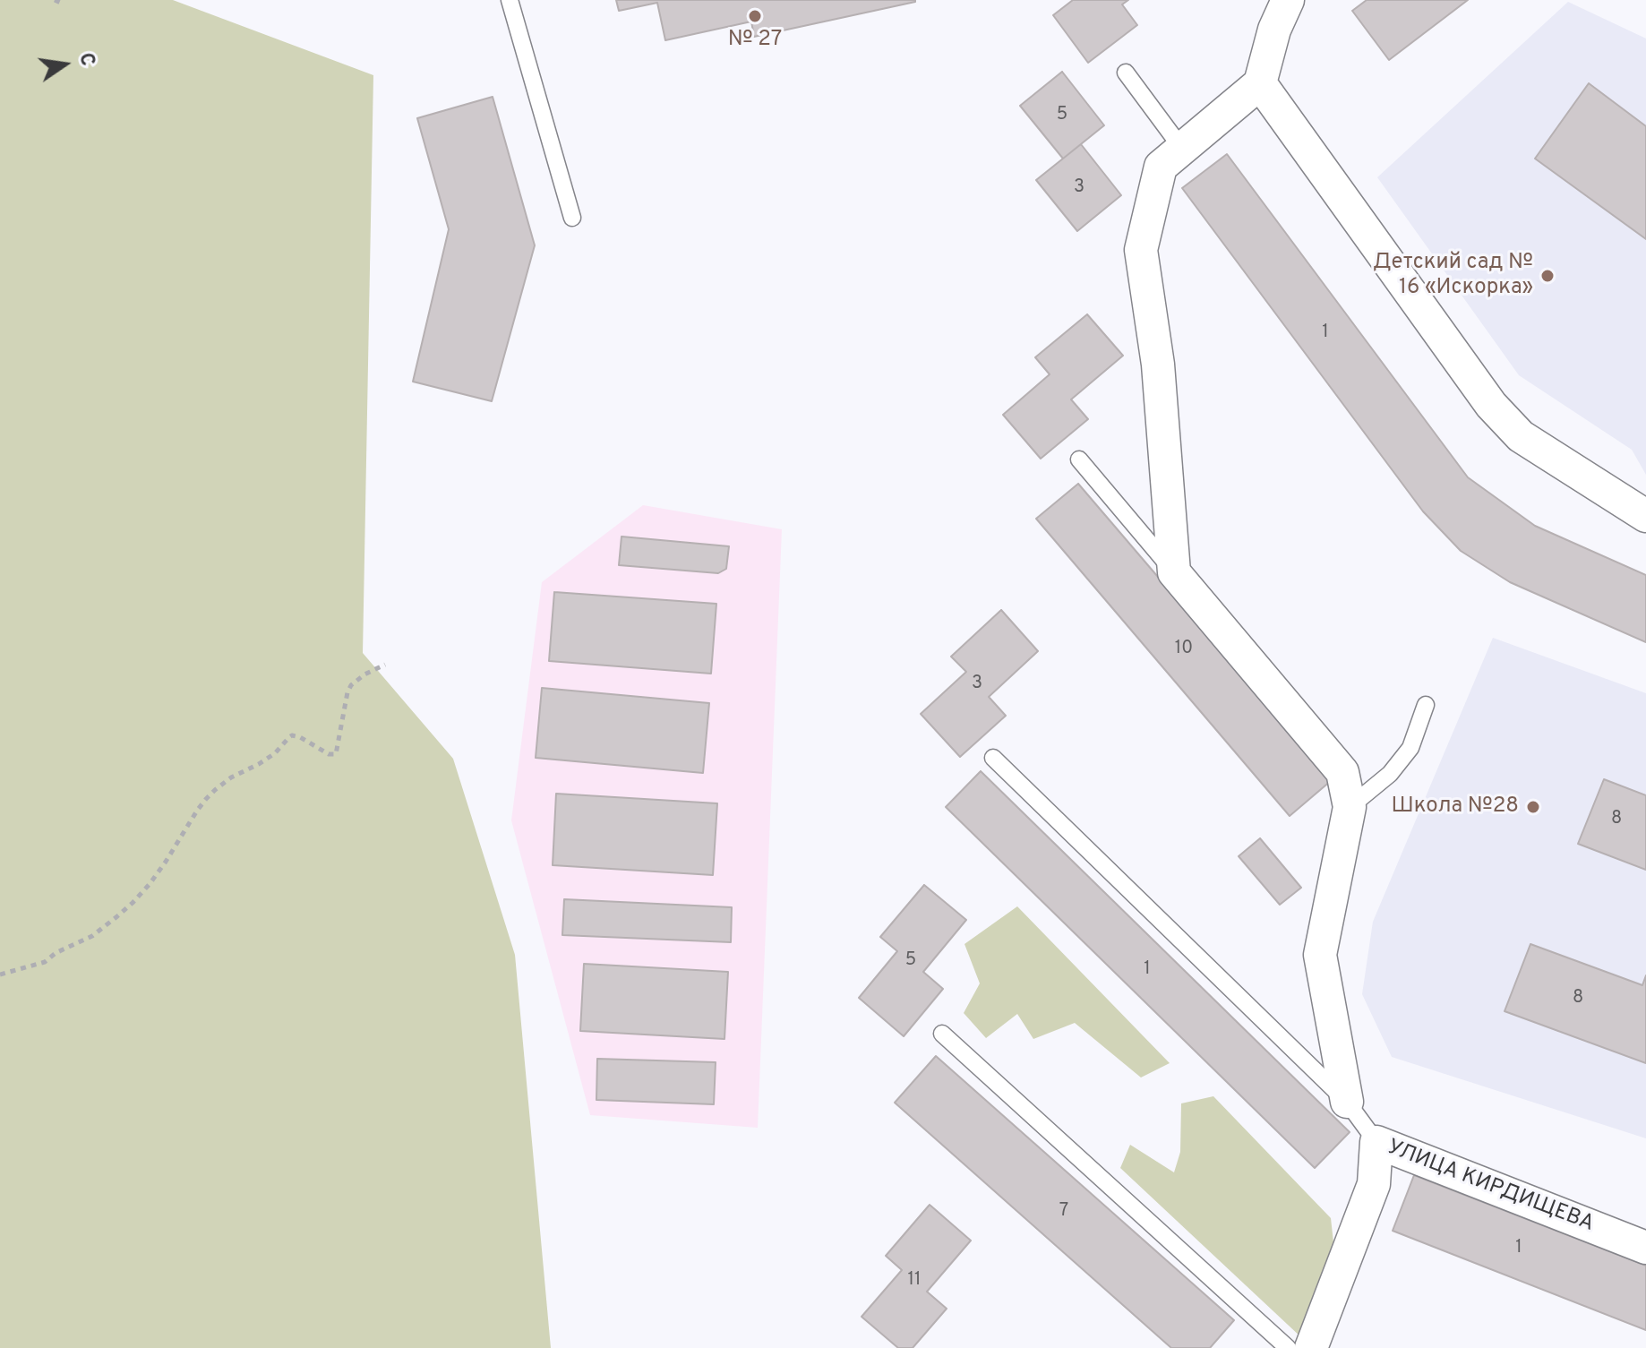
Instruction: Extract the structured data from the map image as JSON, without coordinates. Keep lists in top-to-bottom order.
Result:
{
  "streets": {
    "street": ["УЛИЦА КИРДИЩЕВА"]
  },
  "places": ["№ 27", "Детский сад № 16 «Искорка»", "Школа №28"],
  "house_numbers": [
    "5",
    "3",
    "1",
    "10",
    "3",
    "8",
    "5",
    "1",
    "8",
    "7",
    "1",
    "11"
  ],
  "north": "right"
}
